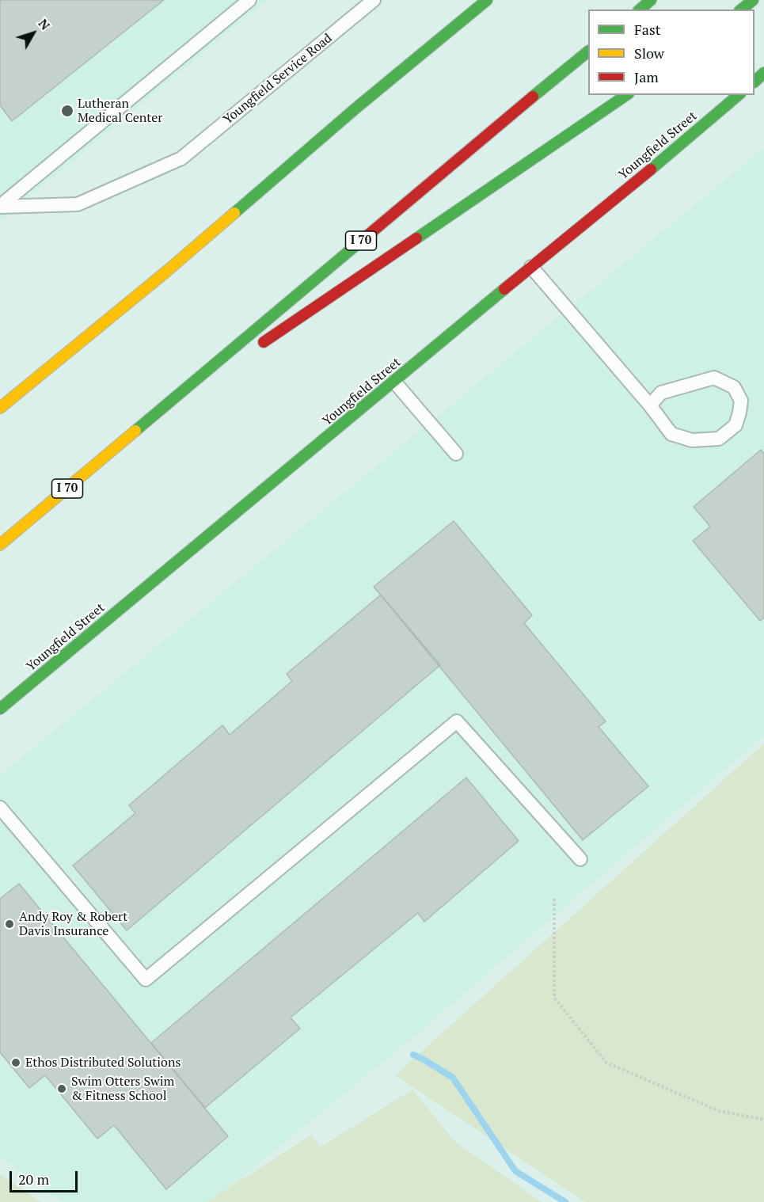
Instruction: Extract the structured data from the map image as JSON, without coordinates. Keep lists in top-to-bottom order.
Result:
{
  "streets": {
    "main road": ["Youngfield Street", "I 70"],
    "lane": ["Youngfield Service Road"]
  },
  "places": [
    "Lutheran Medical Center",
    "Andy Roy & Robert Davis Insurance",
    "Ethos Distributed Solutions",
    "Swim Otters Swim & Fitness School"
  ],
  "legend": ["Fast", "Slow", "Jam"],
  "scale_bar": "20 m",
  "north": "top right"
}
